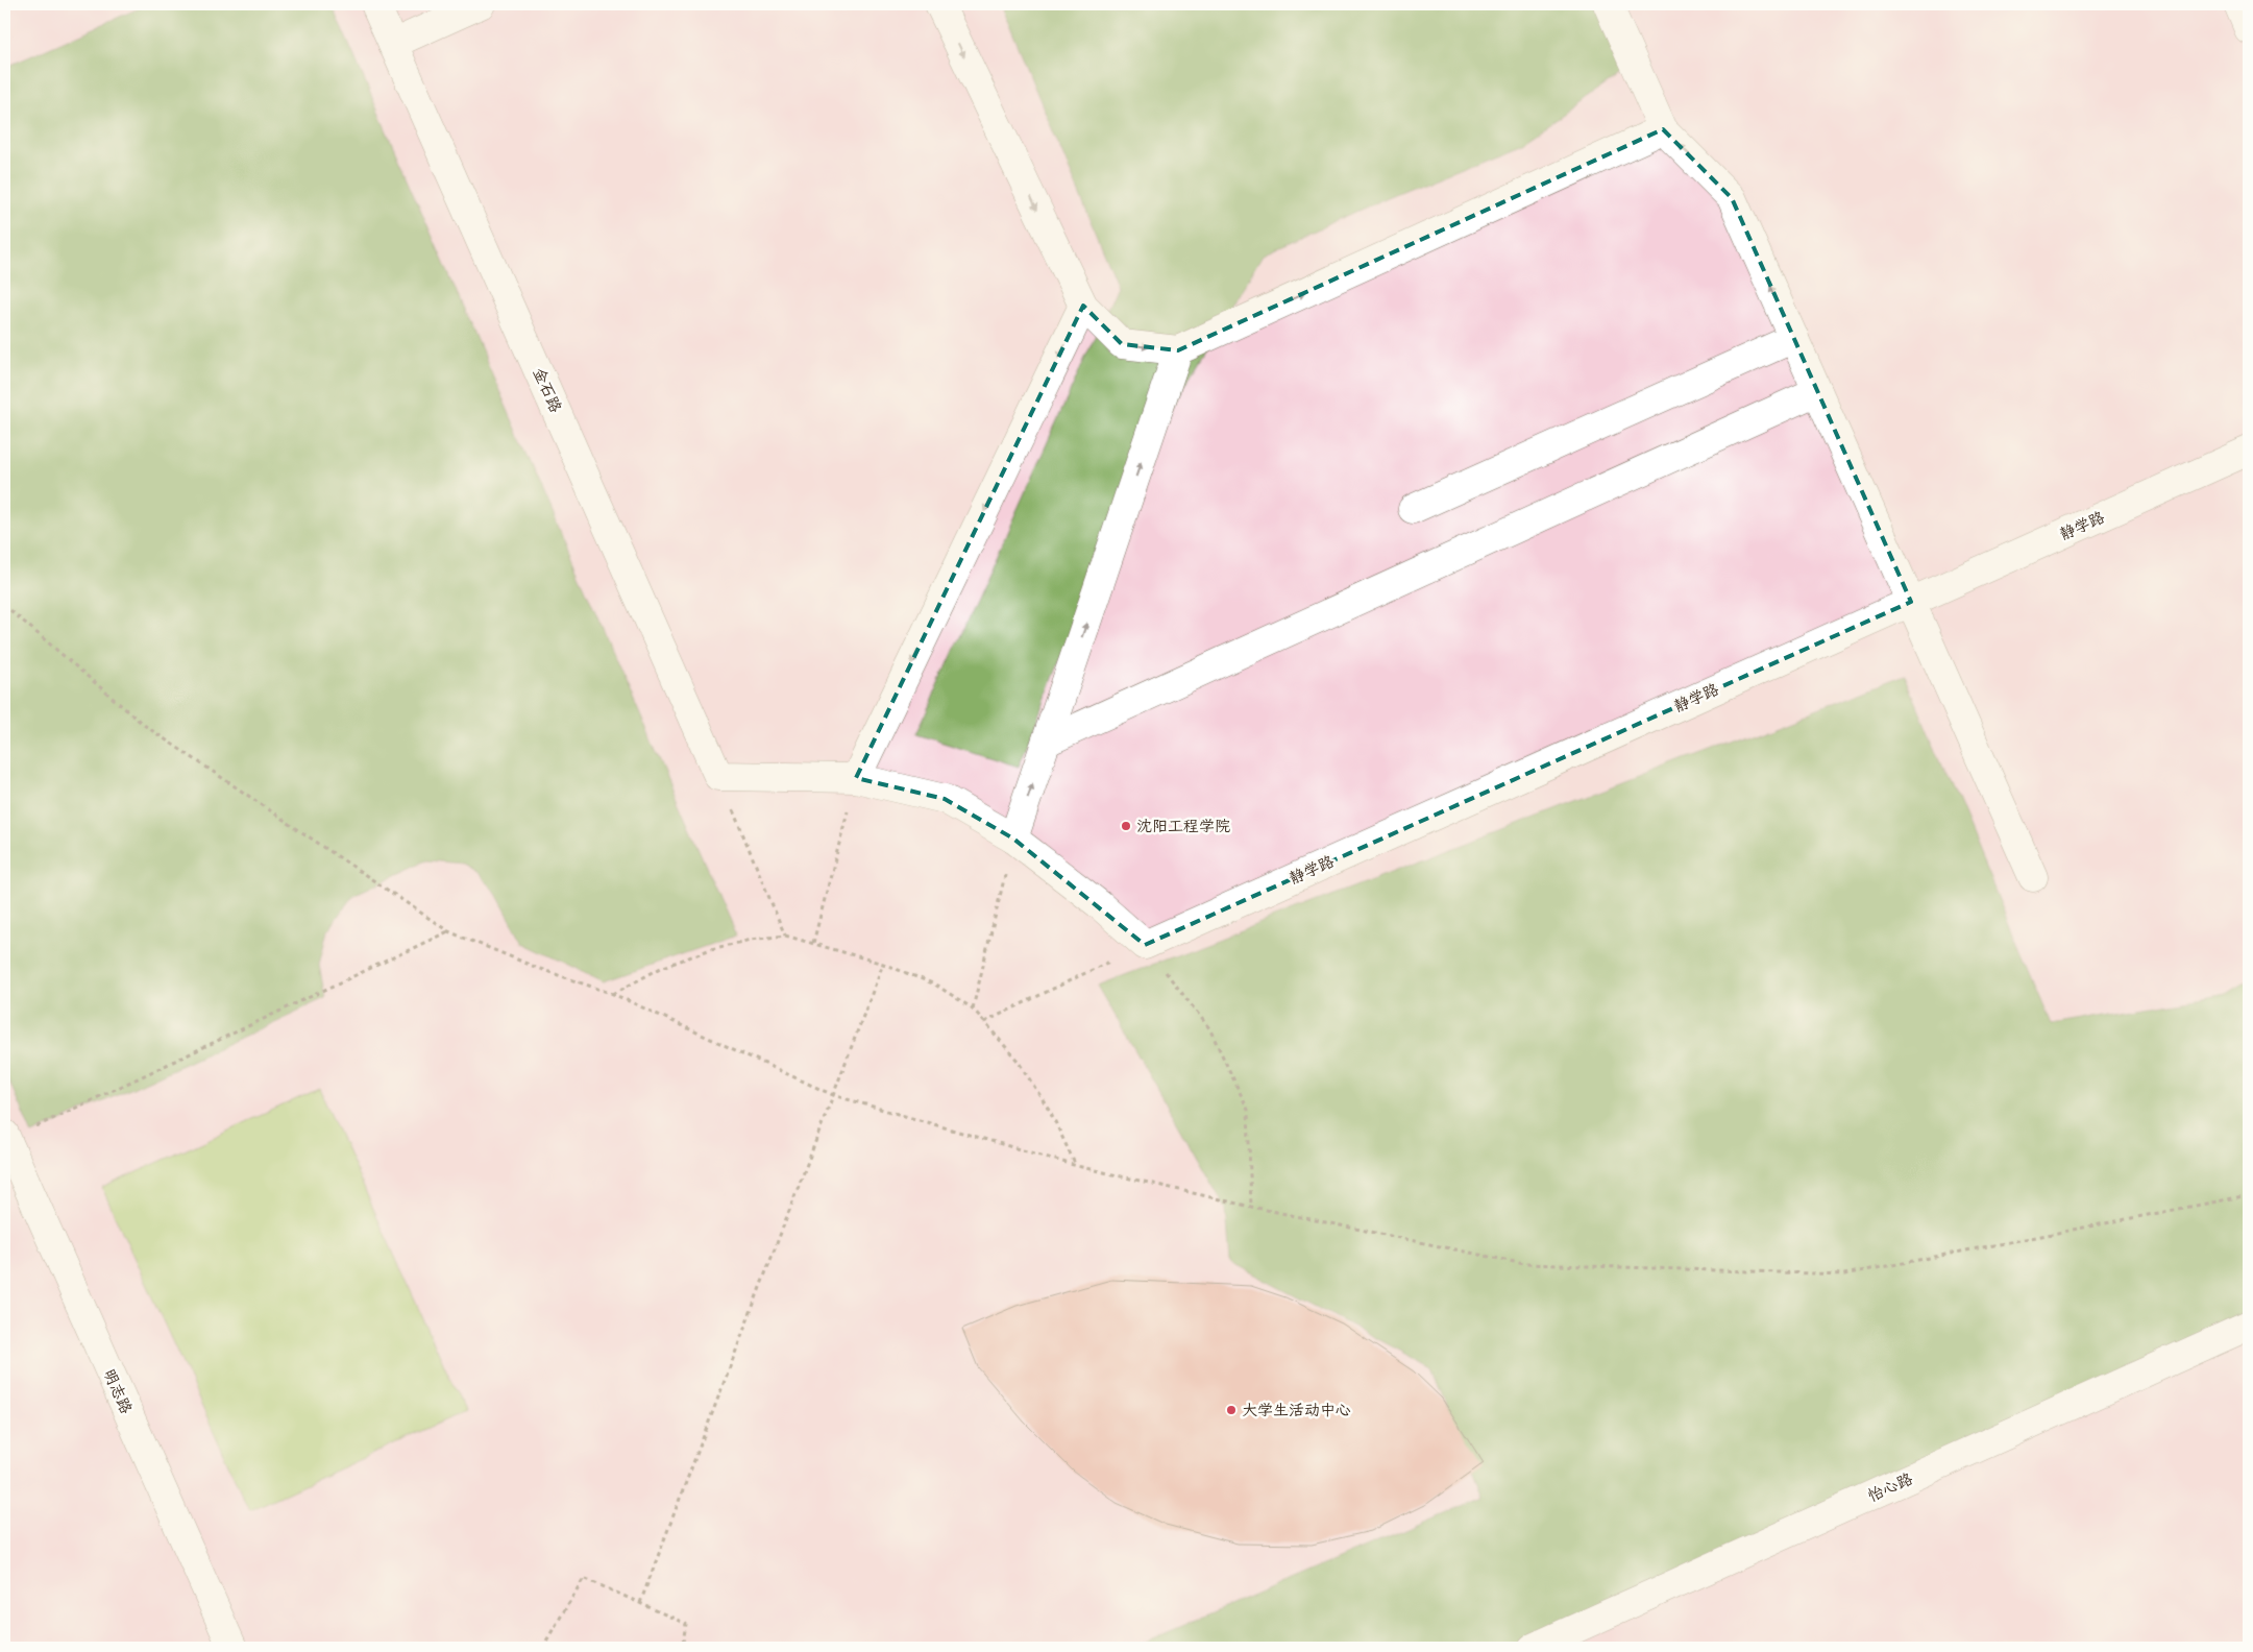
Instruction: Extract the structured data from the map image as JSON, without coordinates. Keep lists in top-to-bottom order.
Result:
{
  "streets": {
    "street": [
      "金石路",
      "静学路",
      "明志路",
      "怡心路"
    ]
  },
  "places": ["沈阳工程学院", "大学生活动中心"]
}
